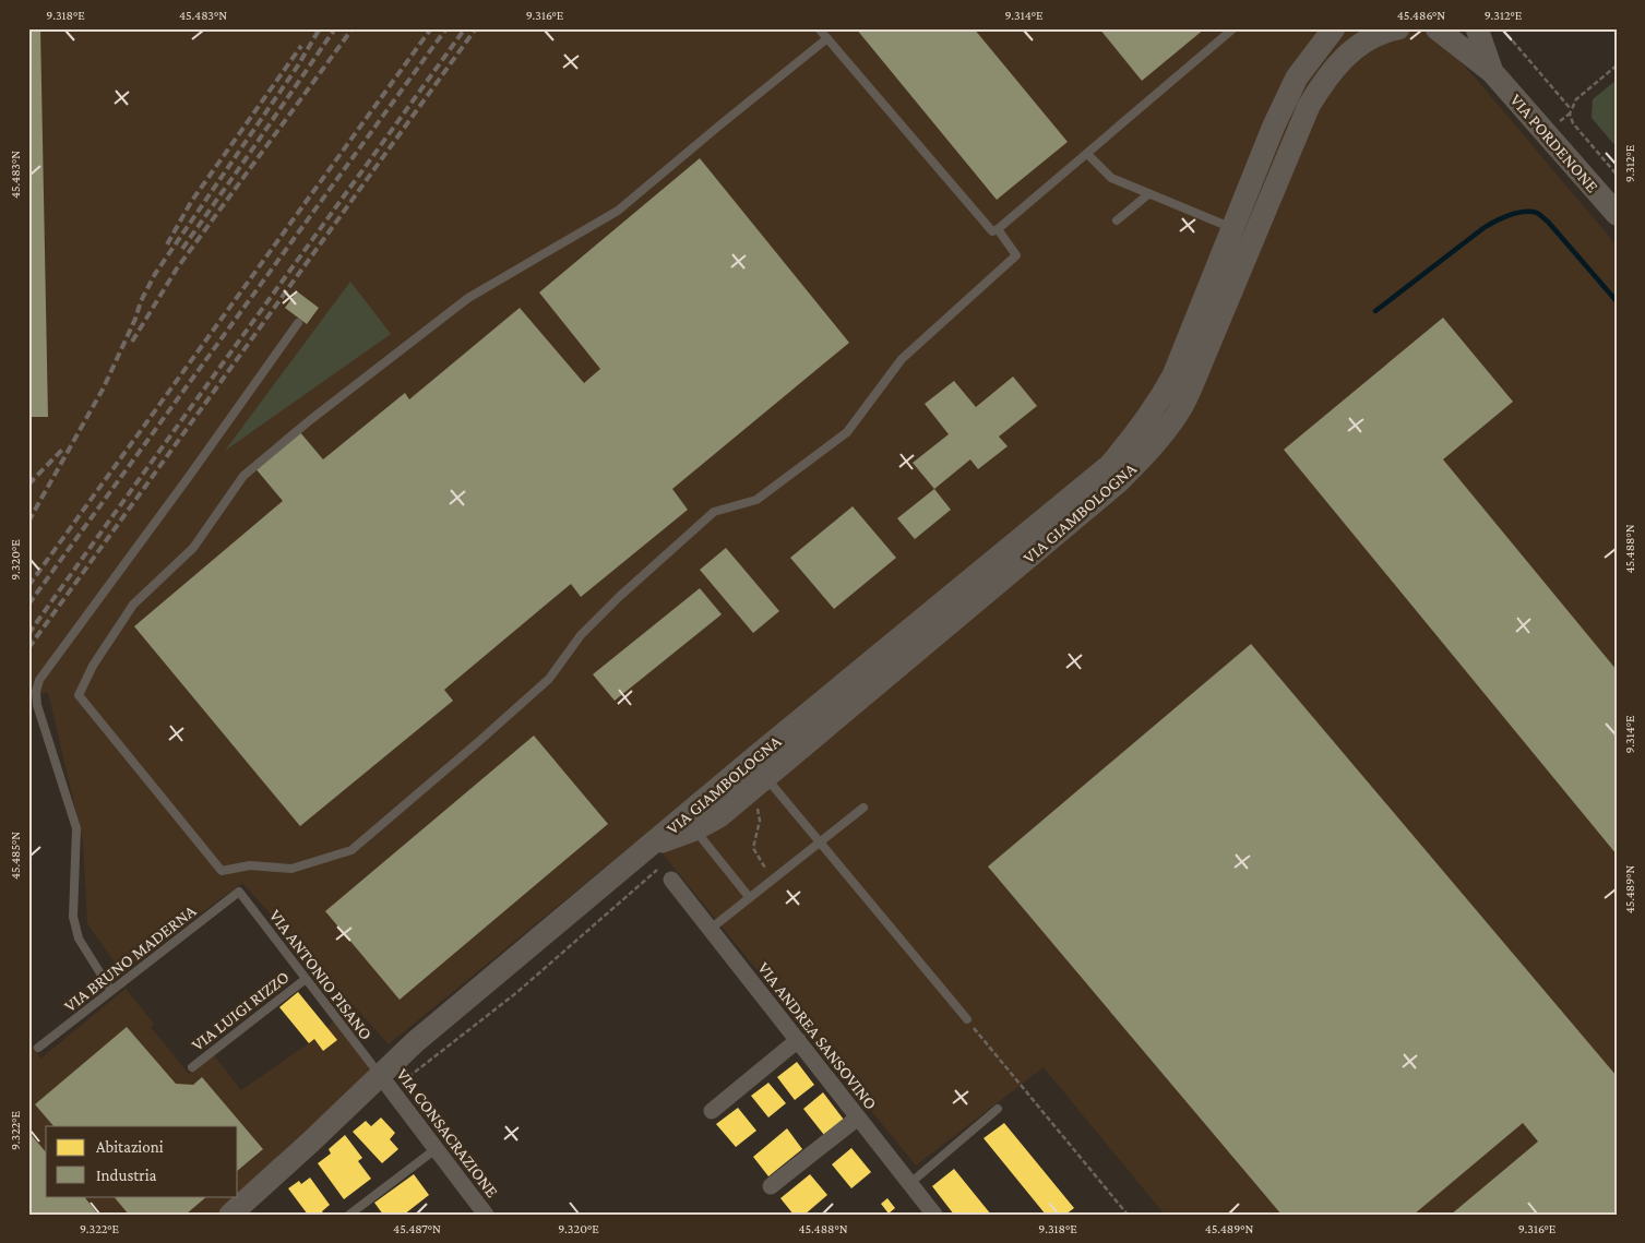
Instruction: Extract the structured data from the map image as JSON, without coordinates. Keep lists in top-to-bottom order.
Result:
{
  "streets": {
    "street": [
      "VIA PORDENONE",
      "VIA GIAMBOLOGNA",
      "VIA ANDREA SANSOVINO",
      "VIA CONSACRAZIONE"
    ],
    "lane": ["VIA BRUNO MADERNA", "VIA ANTONIO PISANO", "VIA LUIGI RIZZO"]
  },
  "crossings": [
    ["VIA GIAMBOLOGNA", "VIA ANTONIO PISANO"],
    ["VIA GIAMBOLOGNA", "VIA CONSACRAZIONE"],
    ["VIA BRUNO MADERNA", "VIA ANTONIO PISANO"],
    ["VIA ANTONIO PISANO", "VIA LUIGI RIZZO"],
    ["VIA ANTONIO PISANO", "VIA CONSACRAZIONE"]
  ],
  "legend": ["Abitazioni", "Industria"],
  "coordinates": [
    "9.318°E",
    "45.483°N",
    "9.316°E",
    "9.314°E",
    "45.486°N",
    "9.312°E",
    "45.488°N",
    "9.320°E",
    "45.485°N",
    "45.489°N",
    "9.322°E",
    "45.487°N"
  ]
}
